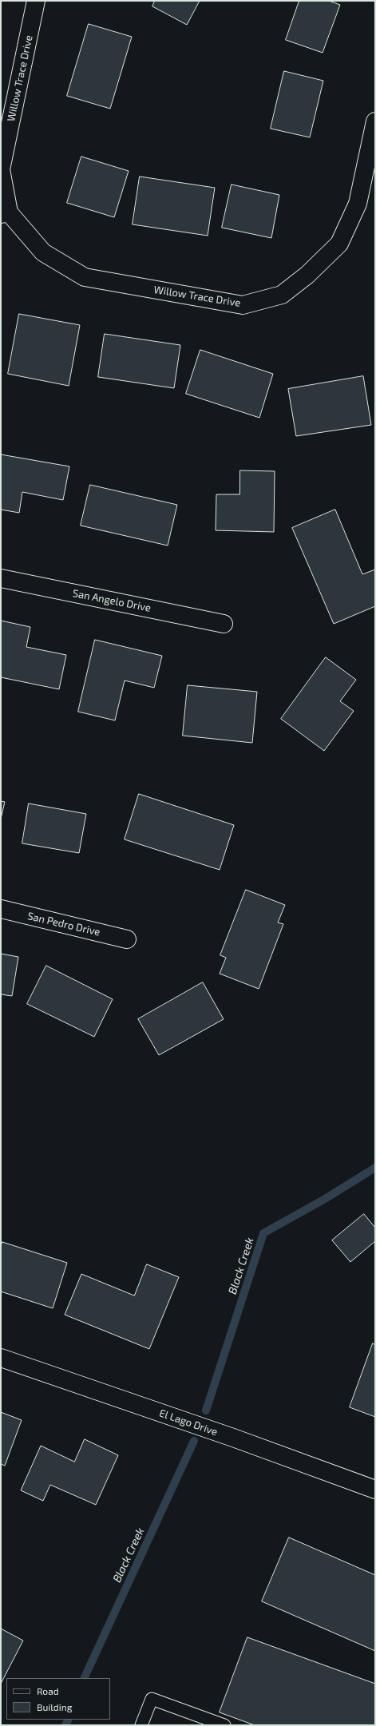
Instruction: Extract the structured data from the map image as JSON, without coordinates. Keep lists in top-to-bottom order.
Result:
{
  "streets": {
    "street": [
      "Willow Trace Drive",
      "San Angelo Drive",
      "San Pedro Drive",
      "El Lago Drive"
    ]
  },
  "water": ["Black Creek"],
  "legend": ["Road", "Building"]
}
